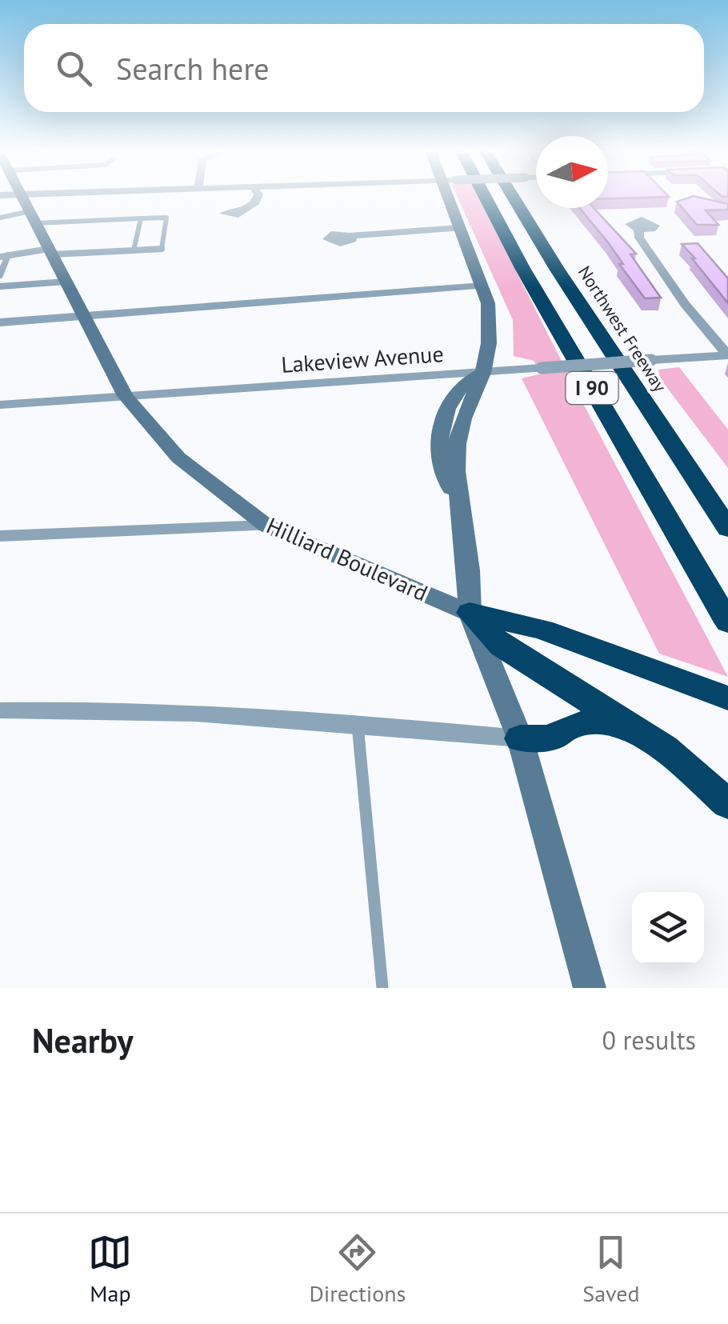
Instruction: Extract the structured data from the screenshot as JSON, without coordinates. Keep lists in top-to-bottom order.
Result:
{
  "streets": {
    "highway": ["Northwest Freeway", "I 90"],
    "main road": ["Hilliard Boulevard"],
    "street": ["Lakeview Avenue"]
  },
  "crossings": [
    ["Lakeview Avenue", "Hilliard Boulevard"]
  ],
  "north": "right",
  "page": {
    "search": "Search here",
    "heading": ["Nearby", "0 results"],
    "nav": ["Map", "Directions", "Saved"]
  }
}
